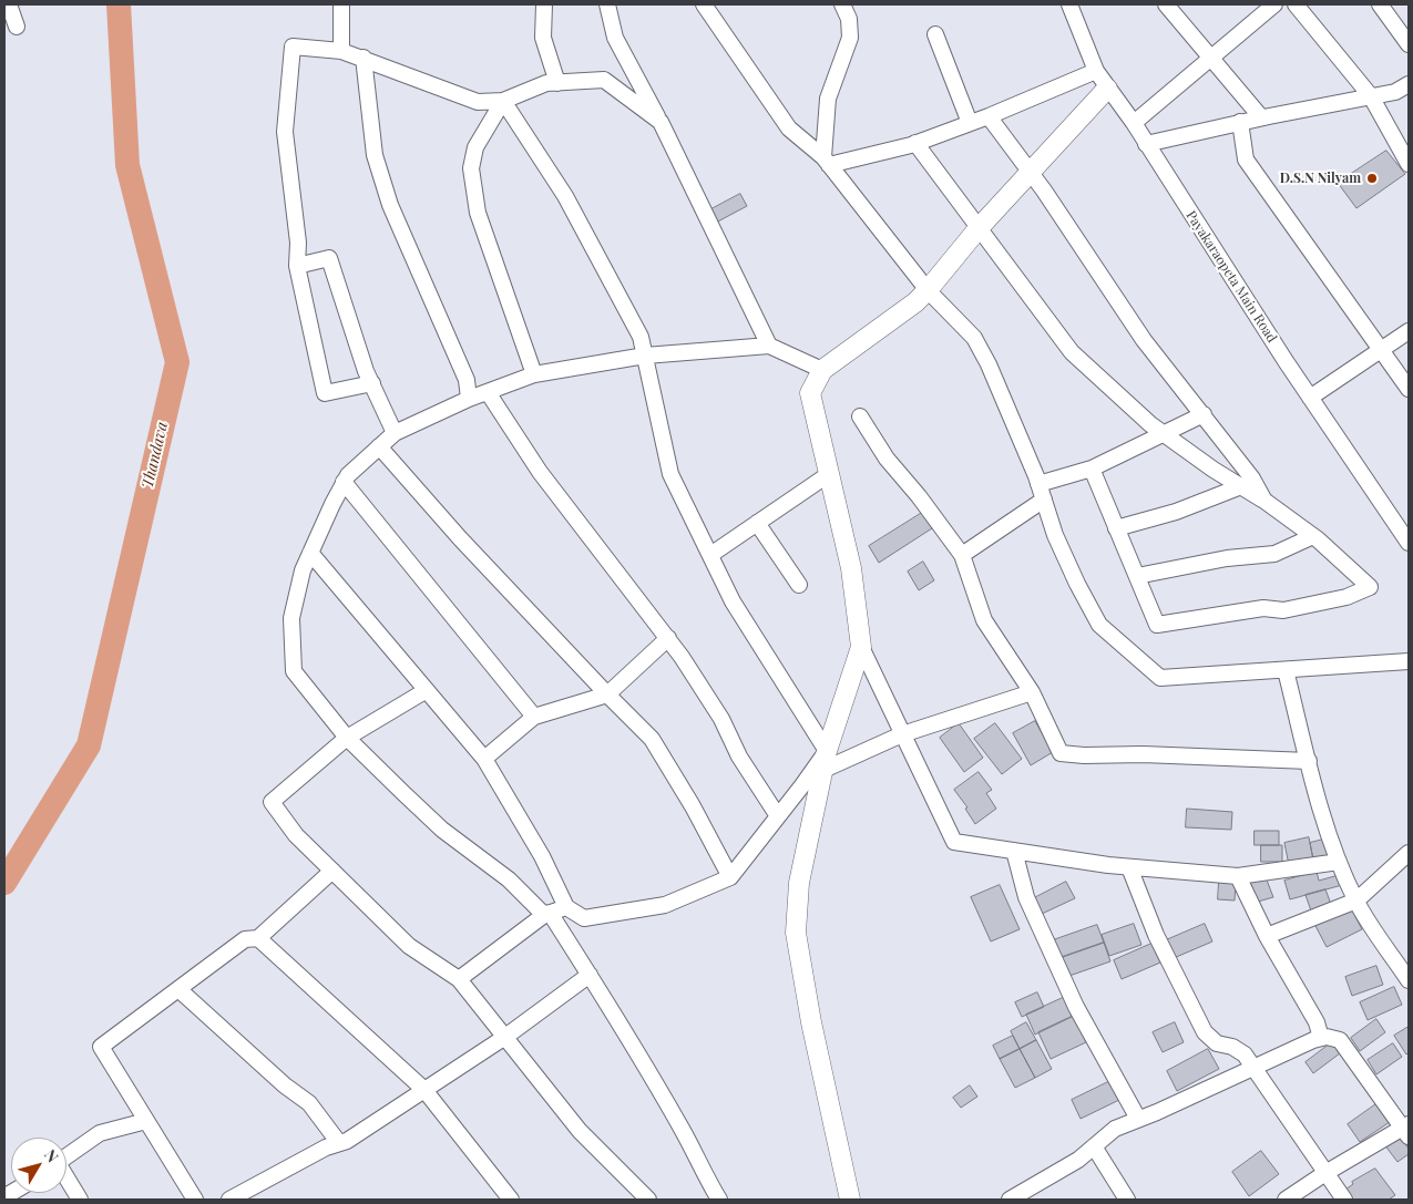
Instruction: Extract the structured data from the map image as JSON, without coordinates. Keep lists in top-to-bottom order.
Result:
{
  "streets": {
    "street": ["Payakaraopeta Main Road"]
  },
  "water": ["Thandava"],
  "places": ["D.S.N Nilyam"],
  "north": "top right"
}
